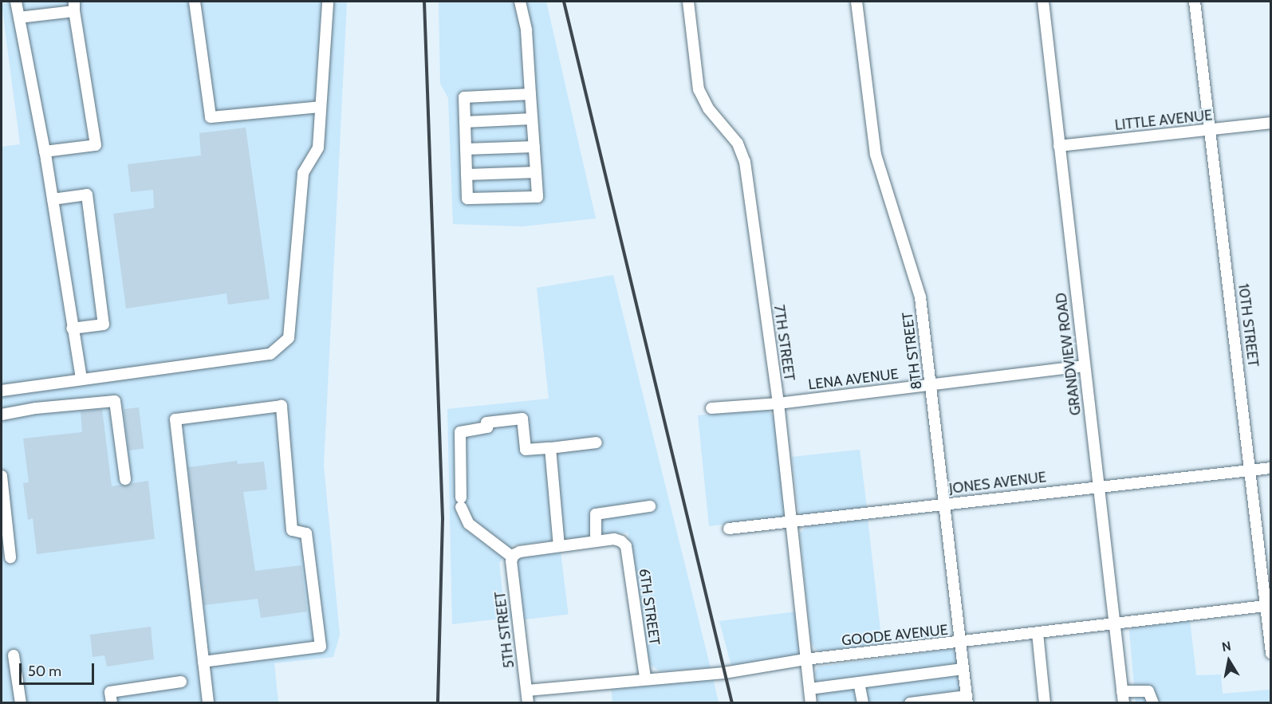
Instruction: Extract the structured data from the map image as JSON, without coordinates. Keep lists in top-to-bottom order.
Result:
{
  "streets": {
    "street": [
      "LITTLE AVENUE",
      "10TH STREET",
      "7TH STREET",
      "8TH STREET",
      "GRANDVIEW ROAD",
      "LENA AVENUE",
      "JONES AVENUE",
      "6TH STREET",
      "5TH STREET",
      "GOODE AVENUE"
    ]
  },
  "crossings": [
    ["LITTLE AVENUE", "10TH STREET"],
    ["LITTLE AVENUE", "GRANDVIEW ROAD"],
    ["10TH STREET", "JONES AVENUE"],
    ["10TH STREET", "GOODE AVENUE"],
    ["7TH STREET", "LENA AVENUE"],
    ["7TH STREET", "JONES AVENUE"],
    ["7TH STREET", "GOODE AVENUE"],
    ["8TH STREET", "LENA AVENUE"],
    ["8TH STREET", "JONES AVENUE"],
    ["8TH STREET", "GOODE AVENUE"],
    ["GRANDVIEW ROAD", "LENA AVENUE"],
    ["GRANDVIEW ROAD", "JONES AVENUE"],
    ["GRANDVIEW ROAD", "GOODE AVENUE"],
    ["6TH STREET", "GOODE AVENUE"],
    ["5TH STREET", "GOODE AVENUE"]
  ],
  "scale_bar": "50 m",
  "north": "top"
}
